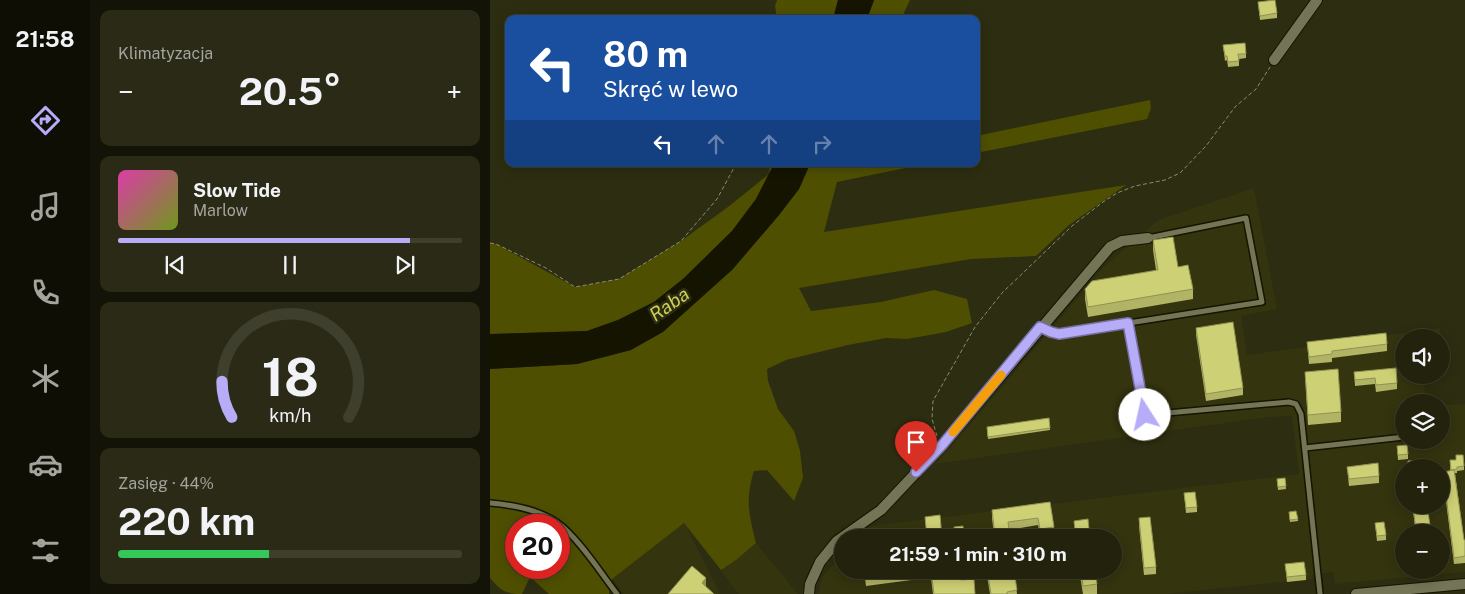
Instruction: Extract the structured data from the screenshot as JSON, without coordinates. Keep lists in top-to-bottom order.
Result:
{
  "water": ["Raba"],
  "page": {
    "tabs": "21:58",
    "tile": [
      "Klimatyzacja",
      ["Zasięg · 44%", "220 km"]
    ],
    "turn": ["80 m", "Skręć w lewo"],
    "heat": ["−", "20.5°", "+"],
    "song": ["Slow Tide", "Marlow"],
    "map_buttons": ["+", "−"],
    "limit": "20",
    "trip": "21:59 · 1 min · 310 m",
    "gauge": ["18", "km/h"]
  }
}
